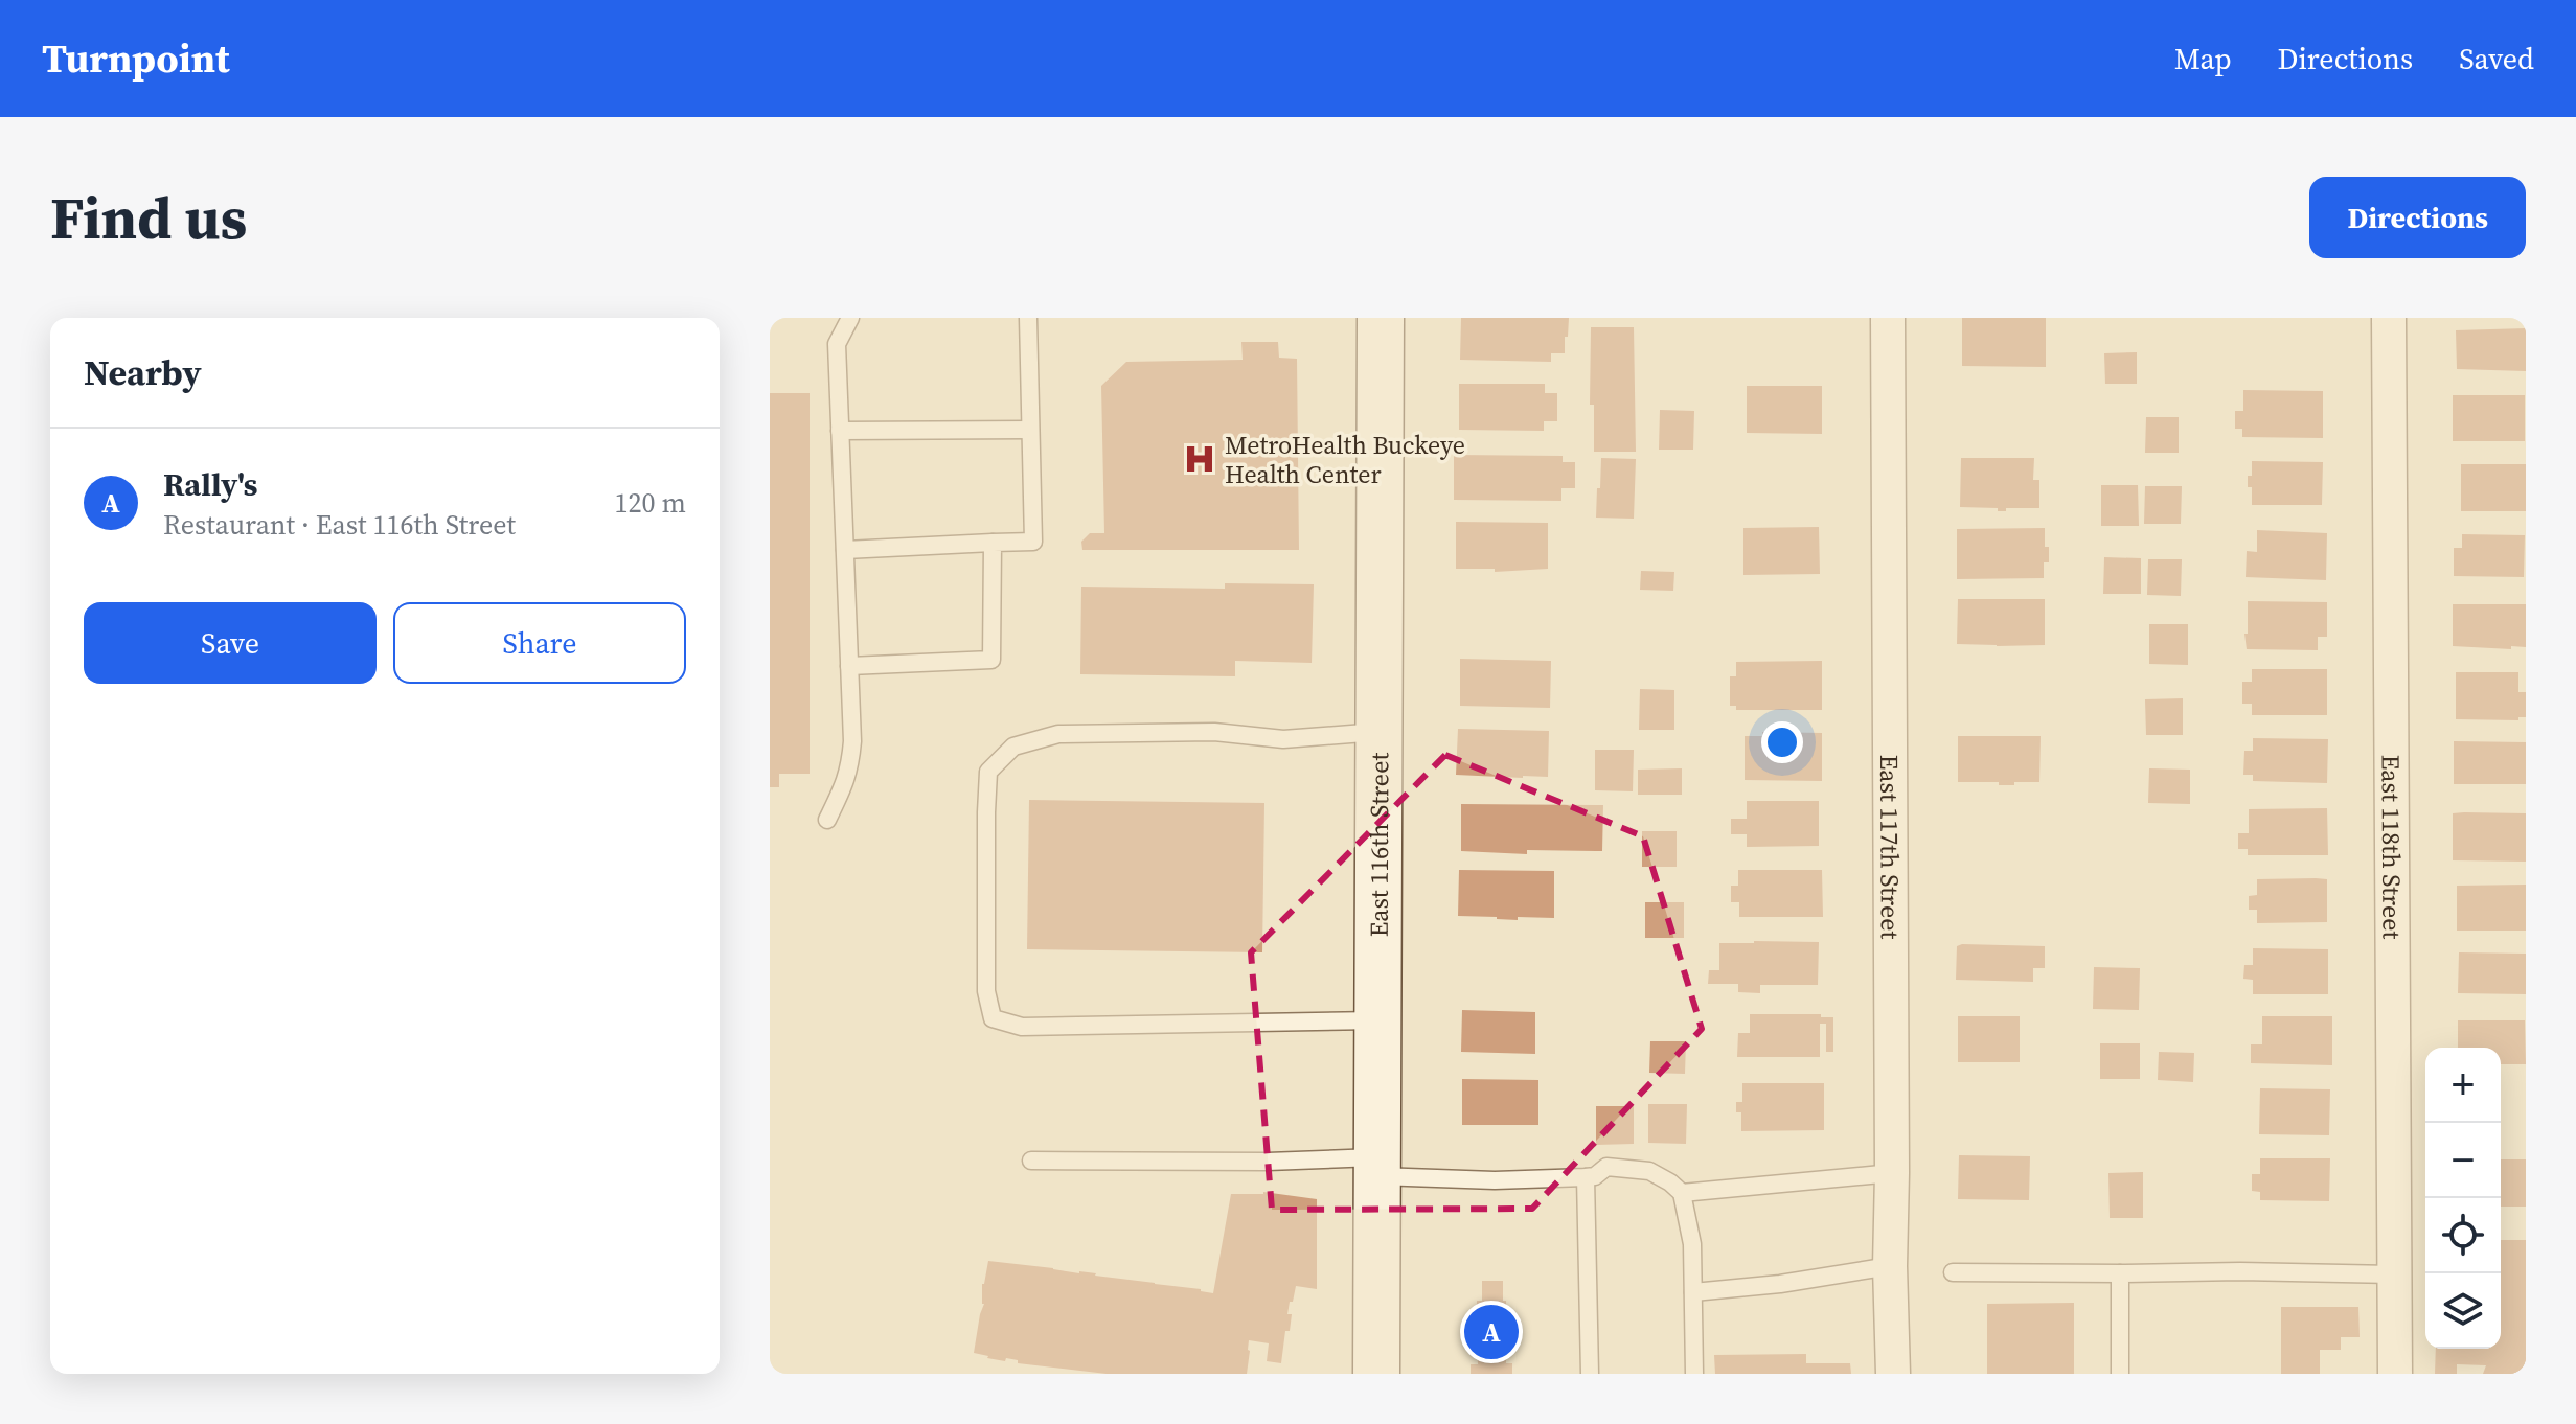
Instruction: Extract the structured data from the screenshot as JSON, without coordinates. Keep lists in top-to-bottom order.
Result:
{
  "streets": {
    "main road": ["East 116th Street"],
    "street": ["East 117th Street", "East 118th Street"]
  },
  "places": {
    "hospital": ["MetroHealth Buckeye Health Center"]
  },
  "page": {
    "header": "Turnpoint",
    "nav": ["Map", "Directions", "Saved"],
    "buttons": [
      "Directions",
      ["Save", "Share"]
    ],
    "title": "Find us",
    "heading": "Nearby",
    "list": [
      {
        "mark": "A",
        "name": "Rally's",
        "note": "Restaurant · East 116th Street",
        "value": "120 m"
      }
    ],
    "map_buttons": ["+", "−"],
    "pins": "A"
  }
}
